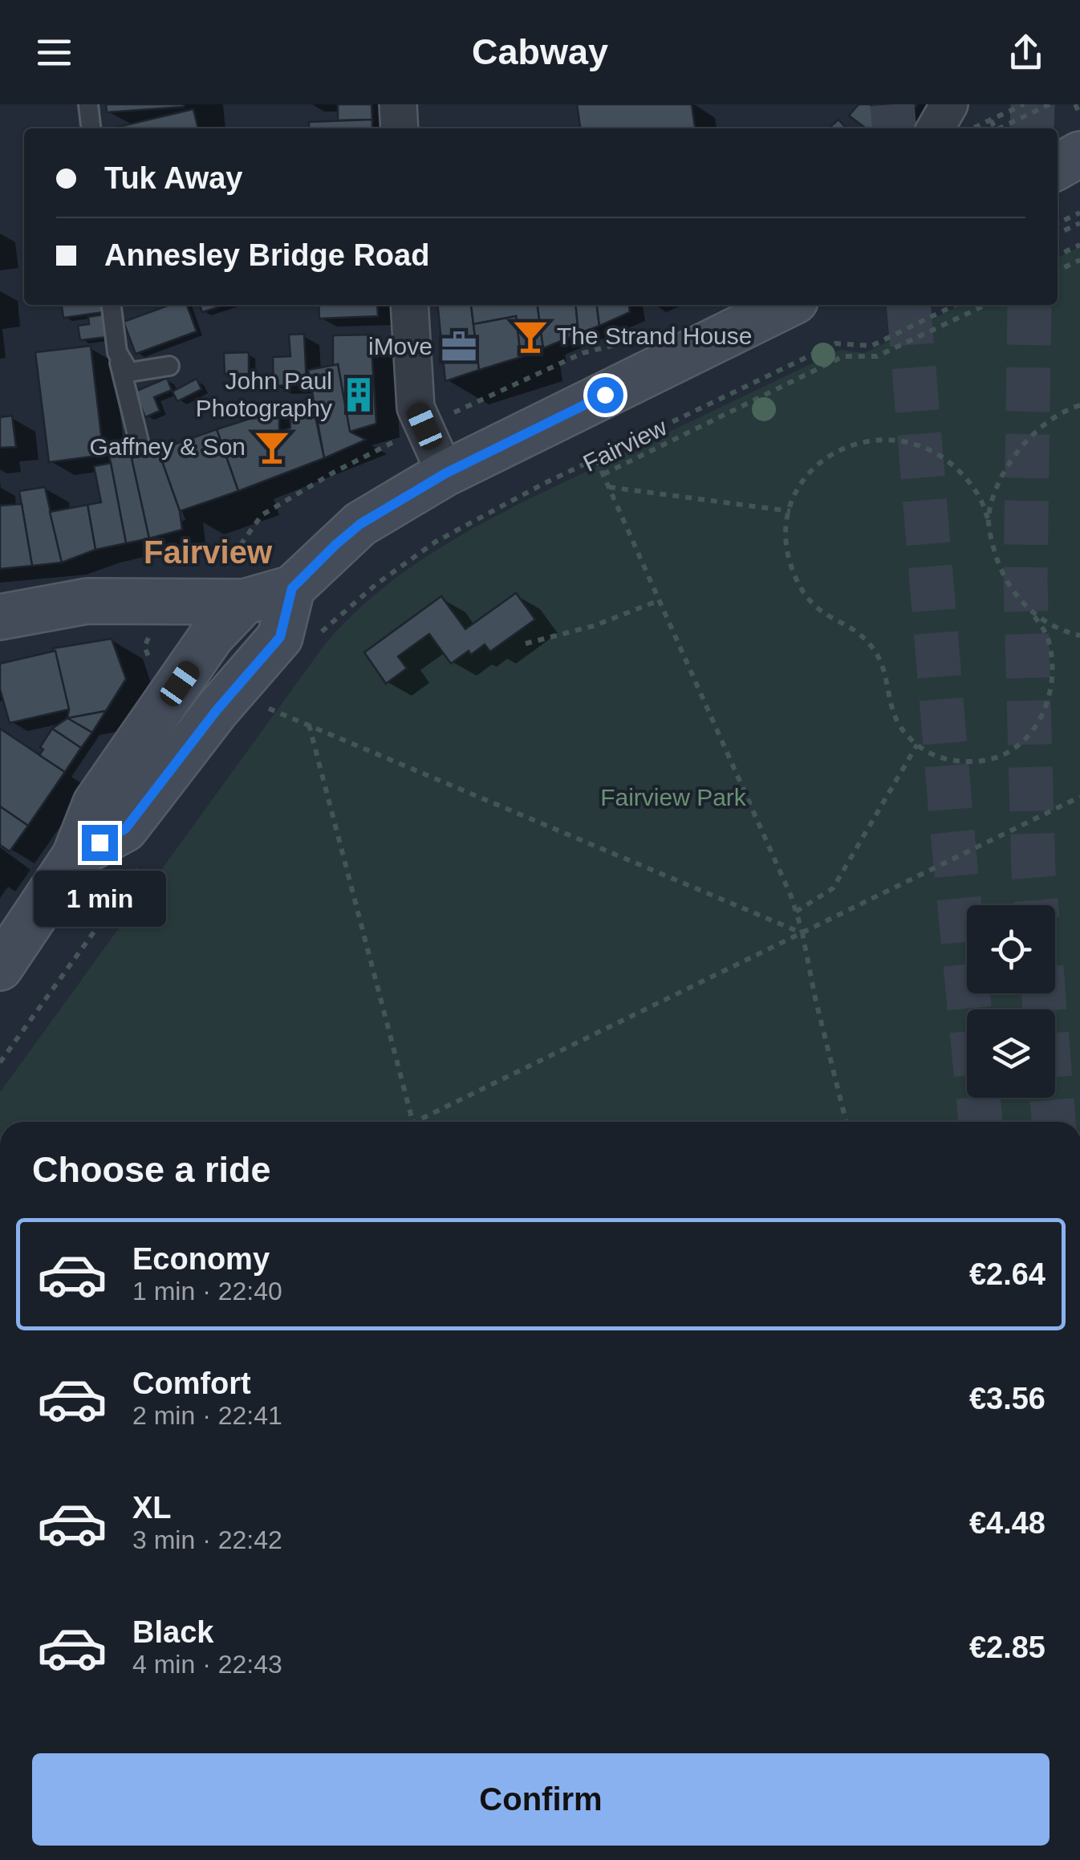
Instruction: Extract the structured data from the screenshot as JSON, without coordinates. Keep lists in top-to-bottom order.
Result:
{
  "streets": {
    "path": ["Fairview"]
  },
  "districts": ["Fairview"],
  "parks": ["Fairview Park"],
  "places": {
    "bar": ["The Strand House", "Gaffney & Son"],
    "office": ["iMove"],
    "building": ["John Paul Photography"]
  },
  "page": {
    "header": "Cabway",
    "banner": ["Tuk Away", "Annesley Bridge Road"],
    "bubble": "1 min",
    "heading": "Choose a ride",
    "list": [
      {
        "name": "Economy",
        "note": "1 min · 22:40",
        "value": "€2.64"
      },
      {
        "name": "Comfort",
        "note": "2 min · 22:41",
        "value": "€3.56"
      },
      {
        "name": "XL",
        "note": "3 min · 22:42",
        "value": "€4.48"
      },
      {
        "name": "Black",
        "note": "4 min · 22:43",
        "value": "€2.85"
      }
    ],
    "buttons": "Confirm"
  }
}
